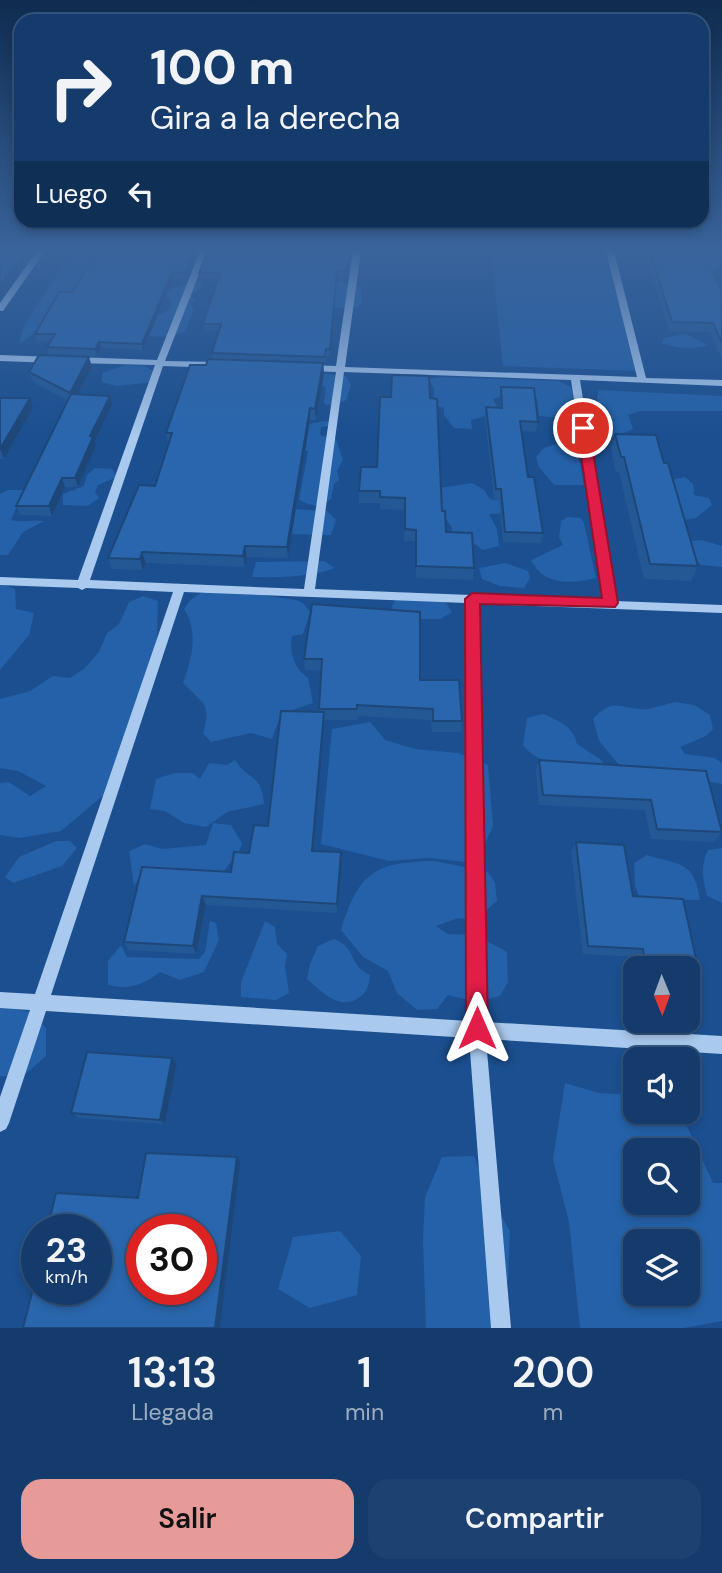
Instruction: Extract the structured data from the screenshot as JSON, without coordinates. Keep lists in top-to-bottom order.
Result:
{
  "north": "bottom",
  "page": {
    "turn": ["100 m", "Gira a la derecha"],
    "then": "Luego",
    "speed": "23 km/h",
    "limit": "30",
    "eta": [
      "13:13",
      "Llegada",
      "1",
      "min",
      "200",
      "m"
    ],
    "buttons": ["Salir", "Compartir"]
  }
}
